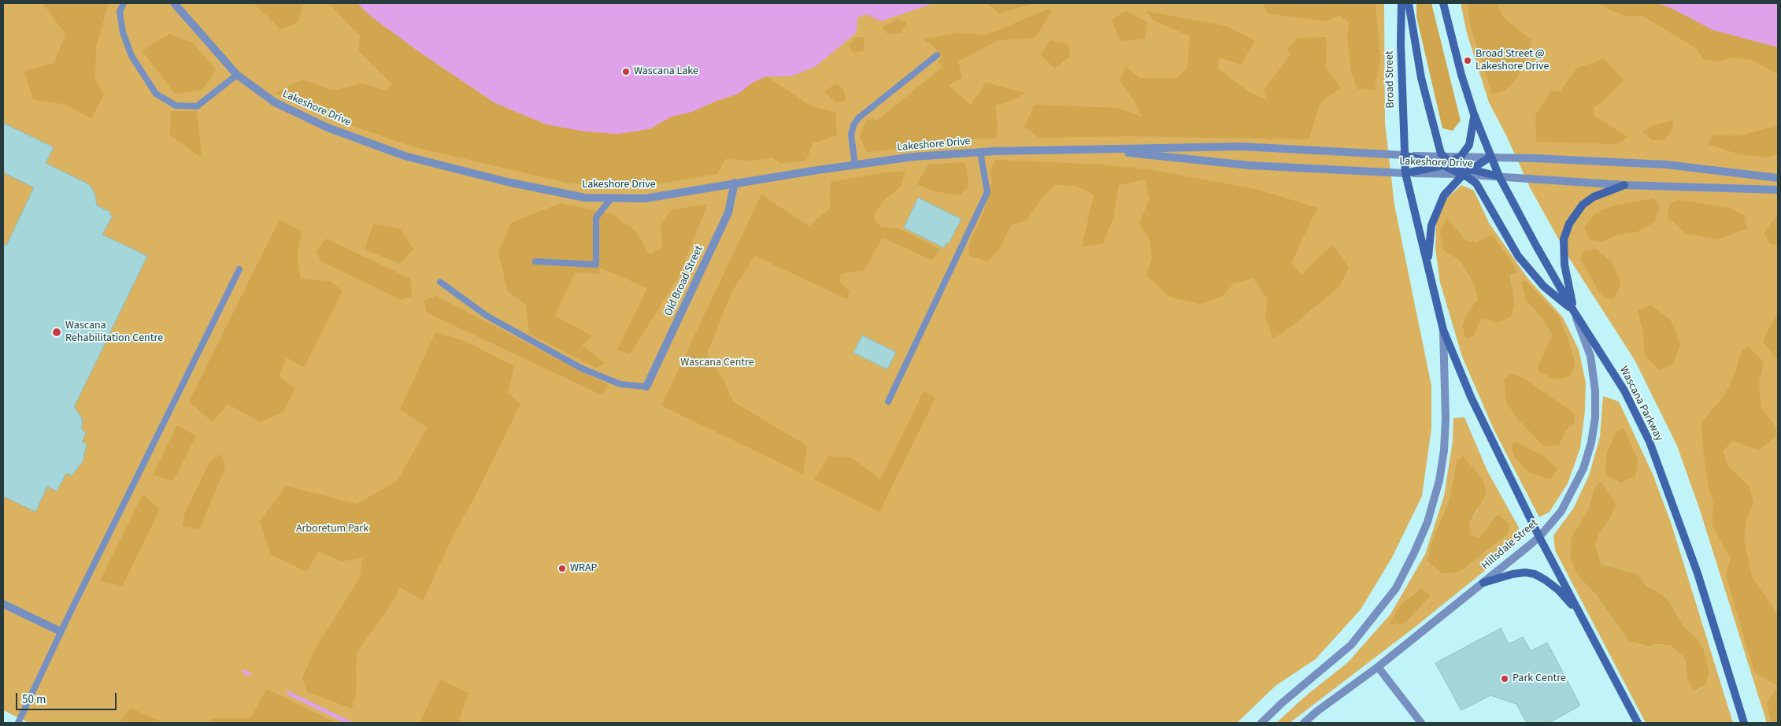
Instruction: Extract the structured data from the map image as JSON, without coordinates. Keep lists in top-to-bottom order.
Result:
{
  "streets": {
    "main road": ["Broad Street", "Wascana Parkway"],
    "street": ["Lakeshore Drive", "Old Broad Street", "Hillsdale Street"]
  },
  "crossings": [
    ["Broad Street", "Lakeshore Drive"],
    ["Lakeshore Drive", "Old Broad Street"],
    ["Lakeshore Drive", "Wascana Parkway"],
    ["Wascana Parkway", "Hillsdale Street"]
  ],
  "parks": ["Wascana Centre", "Arboretum Park"],
  "places": [
    "Broad Street @ Lakeshore Drive",
    "Wascana Lake",
    "Wascana Rehabilitation Centre",
    "WRAP",
    "Park Centre"
  ],
  "scale_bar": "50 m"
}
